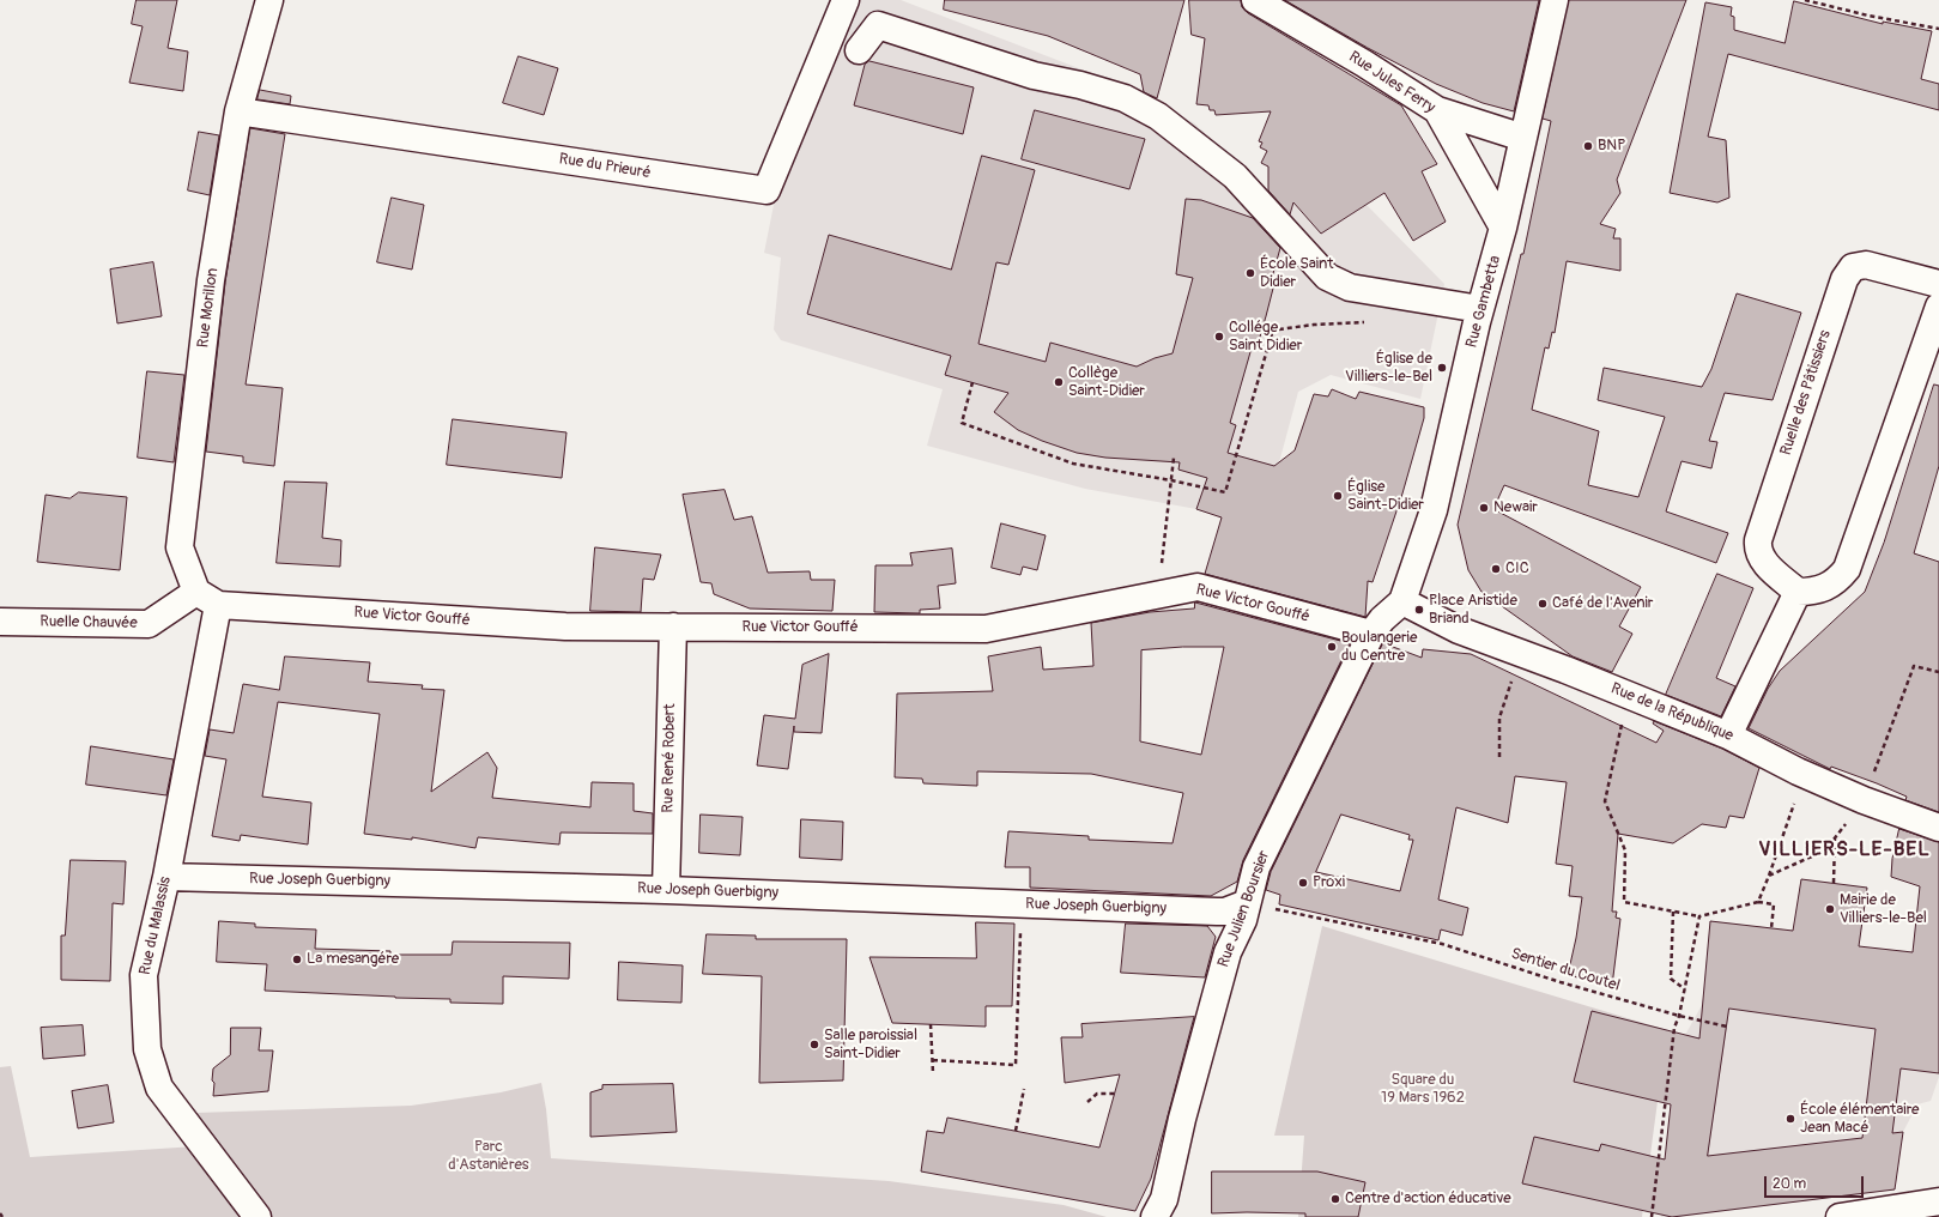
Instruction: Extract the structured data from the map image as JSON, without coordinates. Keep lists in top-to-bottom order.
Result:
{
  "streets": {
    "street": [
      "Rue Jules Ferry",
      "Rue du Prieuré",
      "Rue Gambetta",
      "Rue Morillon",
      "Ruelle des Pâtissiers",
      "Rue Victor Gouffé",
      "Ruelle Chauvée",
      "Rue de la République",
      "Rue René Robert",
      "Rue Joseph Guerbigny",
      "Rue Julien Boursier",
      "Rue du Malassis"
    ],
    "path": ["Sentier du Coutel"]
  },
  "crossings": [
    ["Rue Jules Ferry", "Rue Gambetta"],
    ["Rue du Prieuré", "Rue Morillon"],
    ["Rue Gambetta", "Rue de la République"],
    ["Rue Gambetta", "Rue Julien Boursier"],
    ["Rue Morillon", "Ruelle Chauvée"],
    ["Rue Victor Gouffé", "Rue René Robert"],
    ["Rue Victor Gouffé", "Rue Julien Boursier"],
    ["Rue Victor Gouffé", "Rue du Malassis"],
    ["Rue de la République", "Rue Julien Boursier"],
    ["Rue René Robert", "Rue Joseph Guerbigny"],
    ["Rue Joseph Guerbigny", "Rue Julien Boursier"],
    ["Rue Joseph Guerbigny", "Rue du Malassis"],
    ["Rue Joseph Guerbigny", "Sentier du Coutel"],
    ["Rue Julien Boursier", "Sentier du Coutel"]
  ],
  "districts": ["VILLIERS-LE-BEL"],
  "parks": ["Square du 19 Mars 1962", "Parc d'Astanières"],
  "places": [
    "BNP",
    "École Saint Didier",
    "Collége Saint Didier",
    "Église de Villiers-le-Bel",
    "Collège Saint-Didier",
    "Église Saint-Didier",
    "Newair",
    "CIC",
    "Café de l'Avenir",
    "Place Aristide Briand",
    "Boulangerie du Centre",
    "Proxi",
    "Mairie de Villiers-le-Bel",
    "La mesangére",
    "Salle paroissial Saint-Didier",
    "École élémentaire Jean Macé",
    "Centre d'action éducative"
  ],
  "scale_bar": "20 m"
}
